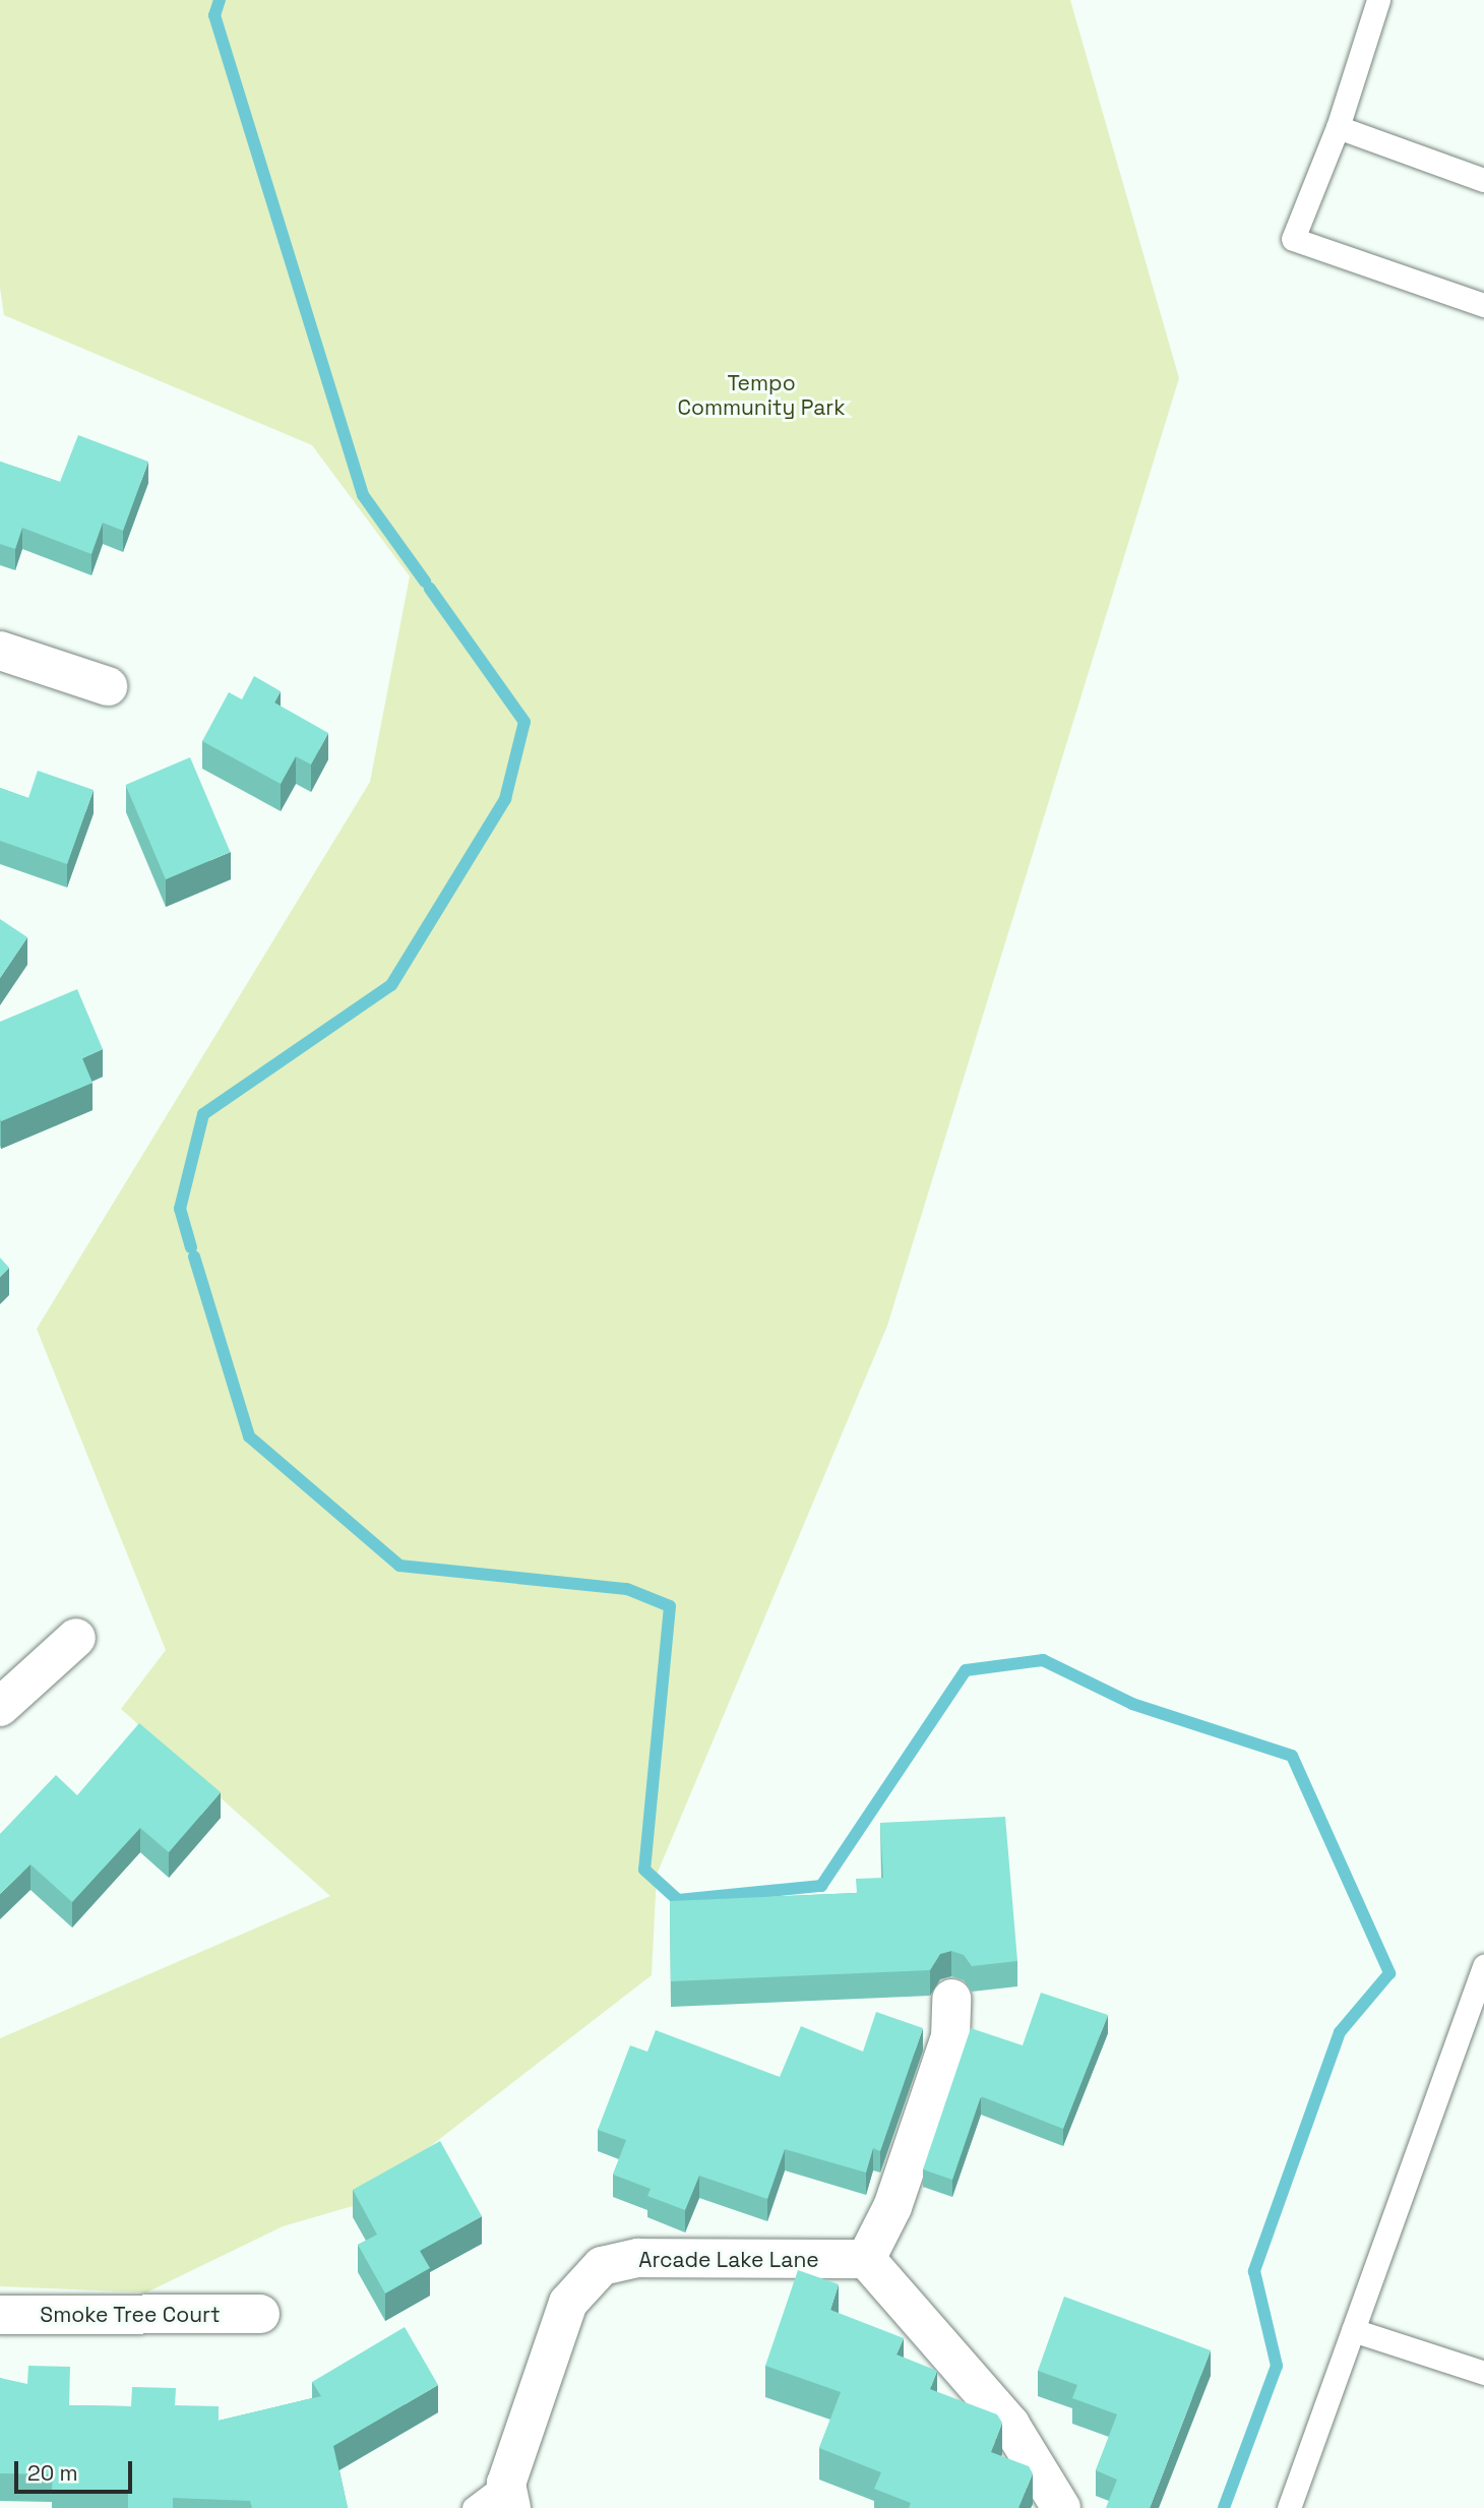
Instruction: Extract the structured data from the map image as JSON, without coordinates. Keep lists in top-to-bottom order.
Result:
{
  "streets": {
    "street": ["Arcade Lake Lane", "Smoke Tree Court"]
  },
  "parks": ["Tempo Community Park"],
  "scale_bar": "20 m"
}
